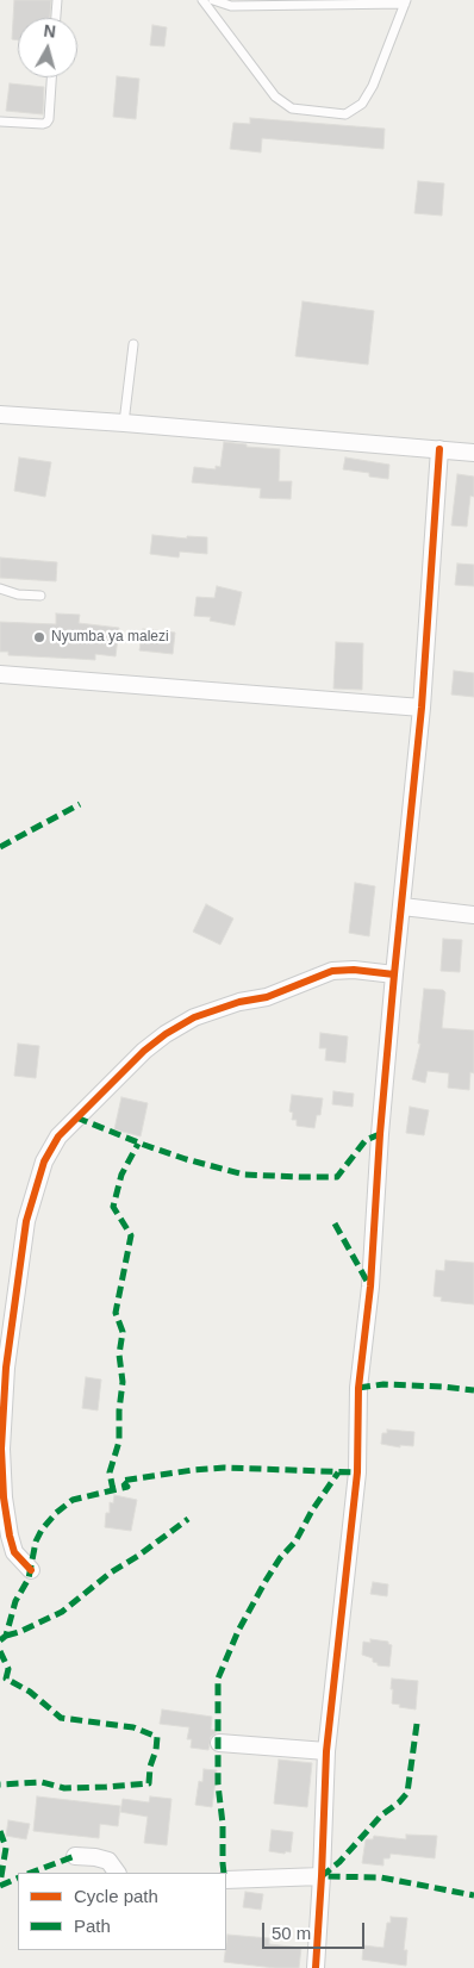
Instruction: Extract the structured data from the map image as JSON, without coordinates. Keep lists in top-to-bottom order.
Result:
{
  "places": ["Nyumba ya malezi"],
  "legend": ["Cycle path", "Path"],
  "scale_bar": "50 m",
  "north": "top"
}
